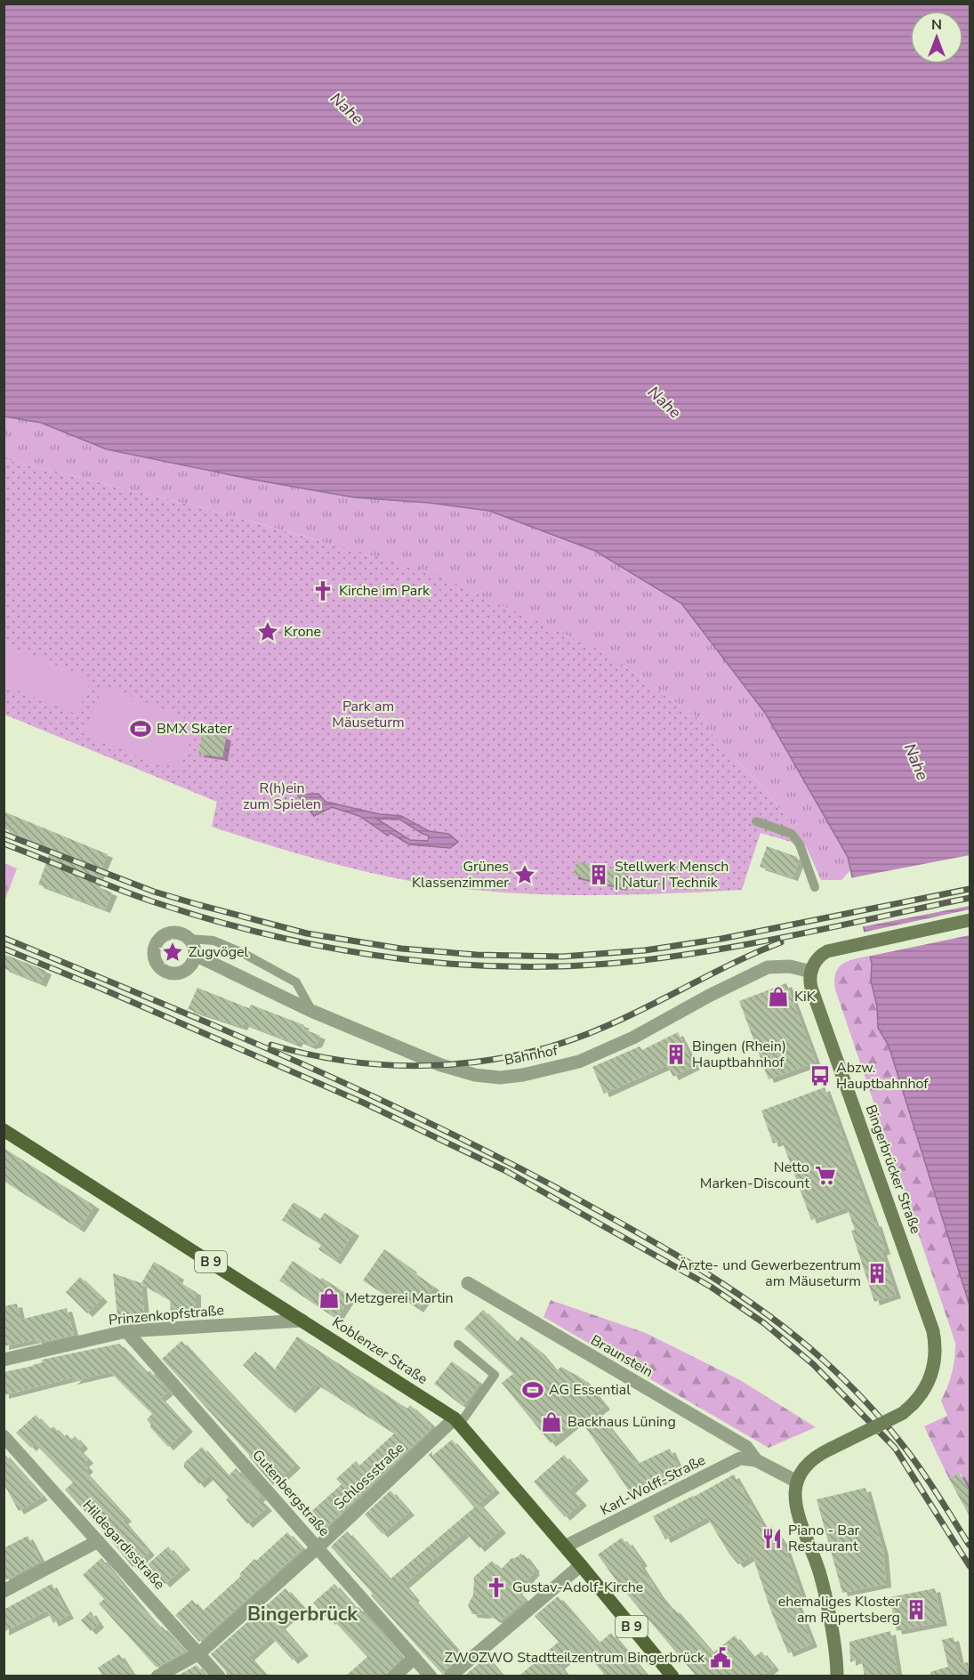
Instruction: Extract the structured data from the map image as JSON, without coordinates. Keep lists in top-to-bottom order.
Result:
{
  "streets": {
    "main road": ["Bingerbrücker Straße", "B 9", "Koblenzer Straße"],
    "street": [
      "Bahnhof",
      "Prinzenkopfstraße",
      "Braunstein",
      "Schlossstraße",
      "Karl-Wolff-Straße",
      "Gutenbergstraße",
      "Hildegardisstraße"
    ]
  },
  "crossings": [
    ["Bahnhof", "Bingerbrücker Straße"],
    ["Bingerbrücker Straße", "Braunstein"],
    ["Prinzenkopfstraße", "Koblenzer Straße"],
    ["Prinzenkopfstraße", "Gutenbergstraße"],
    ["Koblenzer Straße", "Schlossstraße"],
    ["Koblenzer Straße", "Karl-Wolff-Straße"],
    ["Braunstein", "Karl-Wolff-Straße"],
    ["Schlossstraße", "Gutenbergstraße"],
    ["Schlossstraße", "Hildegardisstraße"]
  ],
  "districts": ["Bingerbrück"],
  "water": ["Nahe"],
  "parks": ["Park am Mäuseturm", "R(h)ein zum Spielen"],
  "places": {
    "church": ["Kirche im Park", "Gustav-Adolf-Kirche"],
    "place": ["Krone", "Grünes Klassenzimmer", "Zugvögel"],
    "sports": ["BMX Skater", "AG Essential"],
    "building": [
      "Stellwerk Mensch | Natur | Technik",
      "Bingen (Rhein) Hauptbahnhof",
      "Ärzte- und Gewerbezentrum am Mäuseturm",
      "ehemaliges Kloster am Rupertsberg"
    ],
    "shop": ["KiK", "Metzgerei Martin", "Backhaus Lüning"],
    "bus stop": ["Abzw. Hauptbahnhof"],
    "supermarket": ["Netto Marken-Discount"],
    "restaurant": ["Piano - Bar Restaurant"],
    "public building": ["ZWOZWO Stadtteilzentrum Bingerbrück"]
  },
  "north": "top"
}
